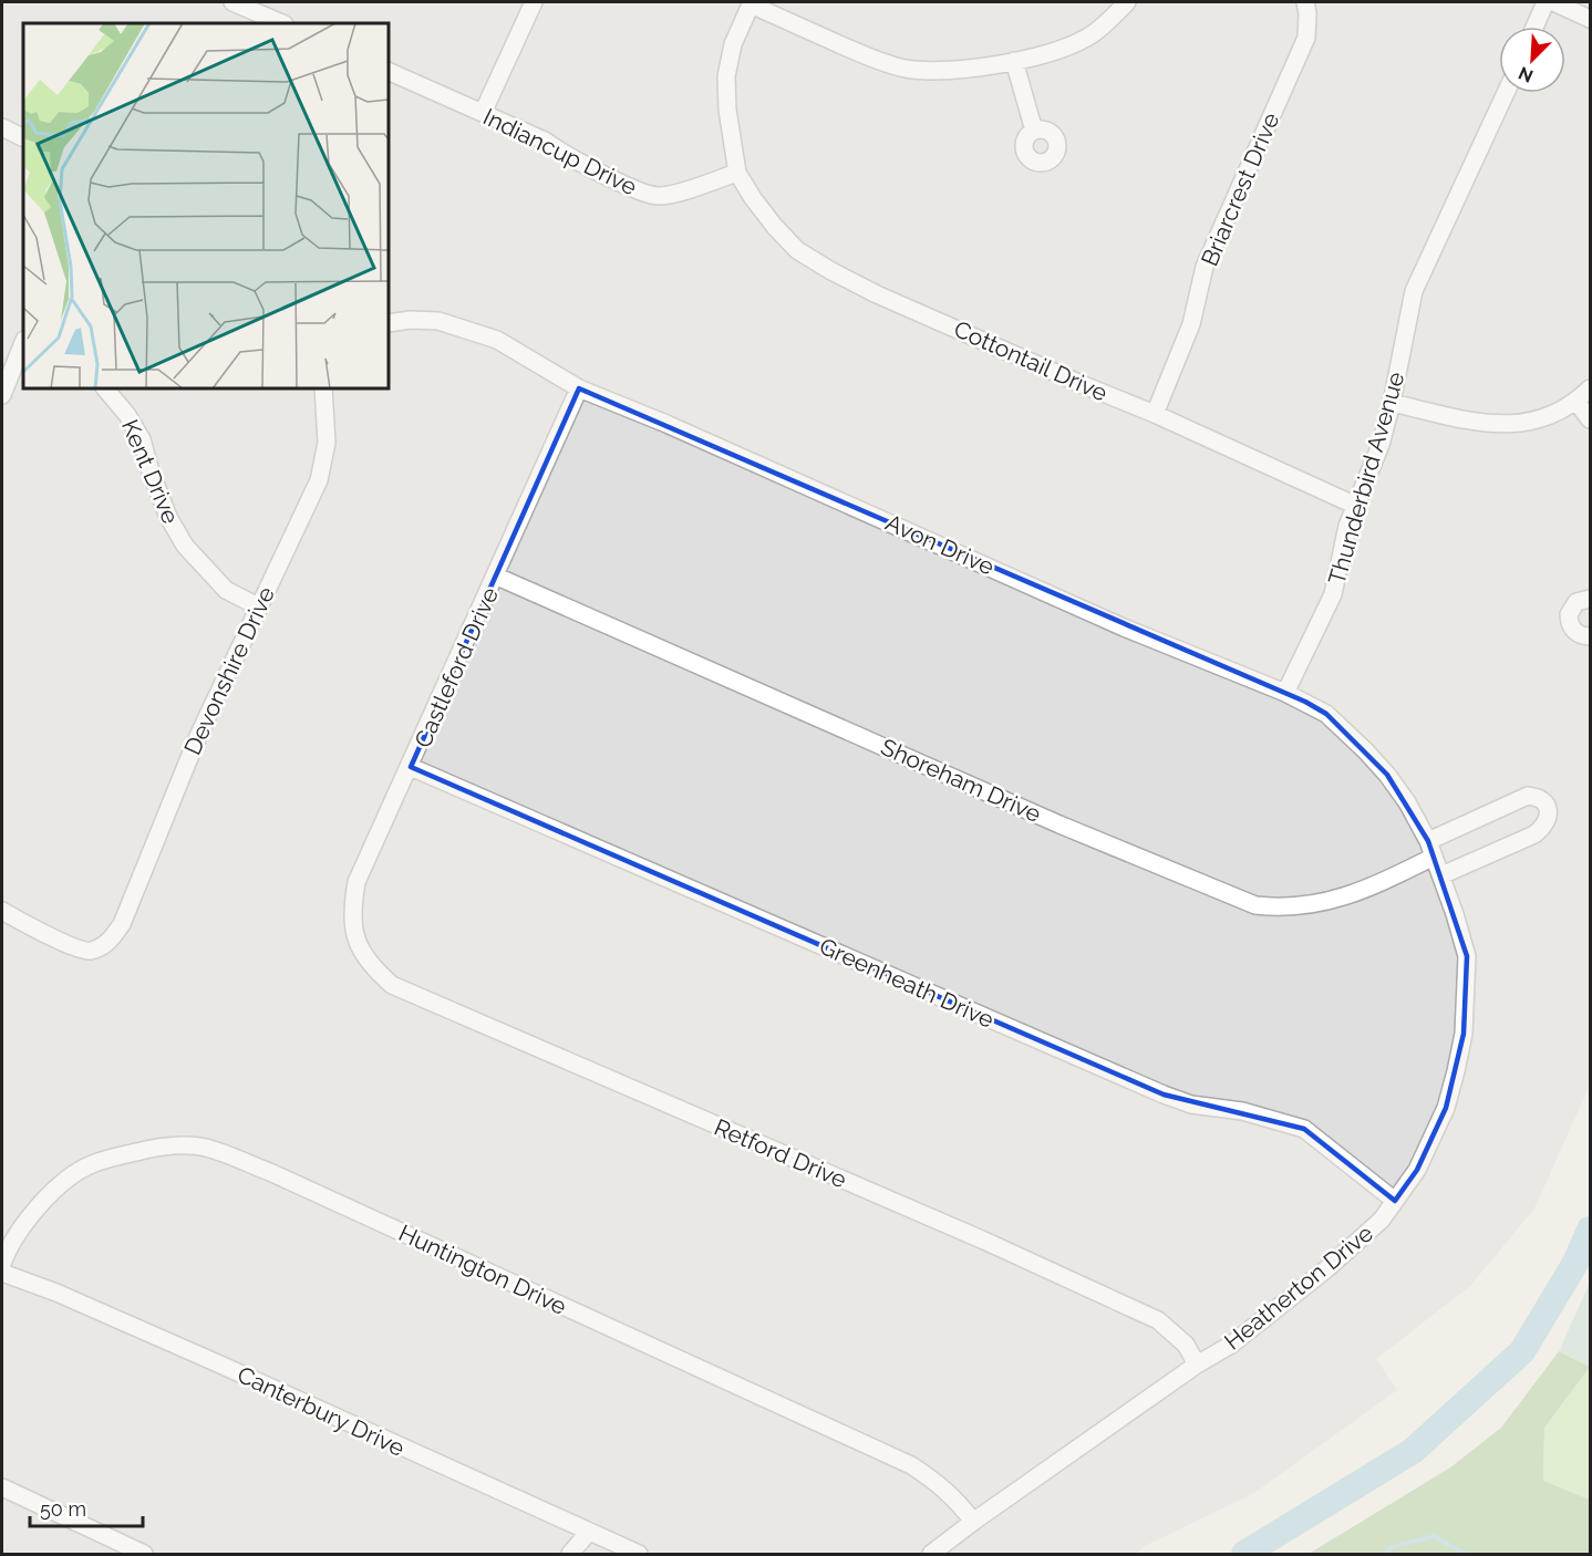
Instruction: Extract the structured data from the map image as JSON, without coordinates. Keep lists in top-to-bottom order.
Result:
{
  "streets": {
    "street": [
      "Indiancup Drive",
      "Briarcrest Drive",
      "Cottontail Drive",
      "Kent Drive",
      "Thunderbird Avenue",
      "Avon Drive",
      "Castleford Drive",
      "Devonshire Drive",
      "Shoreham Drive",
      "Greenheath Drive",
      "Retford Drive",
      "Huntington Drive",
      "Heatherton Drive",
      "Canterbury Drive"
    ]
  },
  "crossings": [
    ["Indiancup Drive", "Cottontail Drive"],
    ["Briarcrest Drive", "Cottontail Drive"],
    ["Cottontail Drive", "Thunderbird Avenue"],
    ["Kent Drive", "Devonshire Drive"],
    ["Thunderbird Avenue", "Avon Drive"],
    ["Avon Drive", "Castleford Drive"],
    ["Avon Drive", "Shoreham Drive"],
    ["Avon Drive", "Heatherton Drive"],
    ["Castleford Drive", "Shoreham Drive"],
    ["Castleford Drive", "Greenheath Drive"],
    ["Castleford Drive", "Retford Drive"],
    ["Shoreham Drive", "Heatherton Drive"],
    ["Greenheath Drive", "Heatherton Drive"],
    ["Retford Drive", "Heatherton Drive"],
    ["Huntington Drive", "Heatherton Drive"]
  ],
  "scale_bar": "50 m",
  "north": "bottom left"
}
